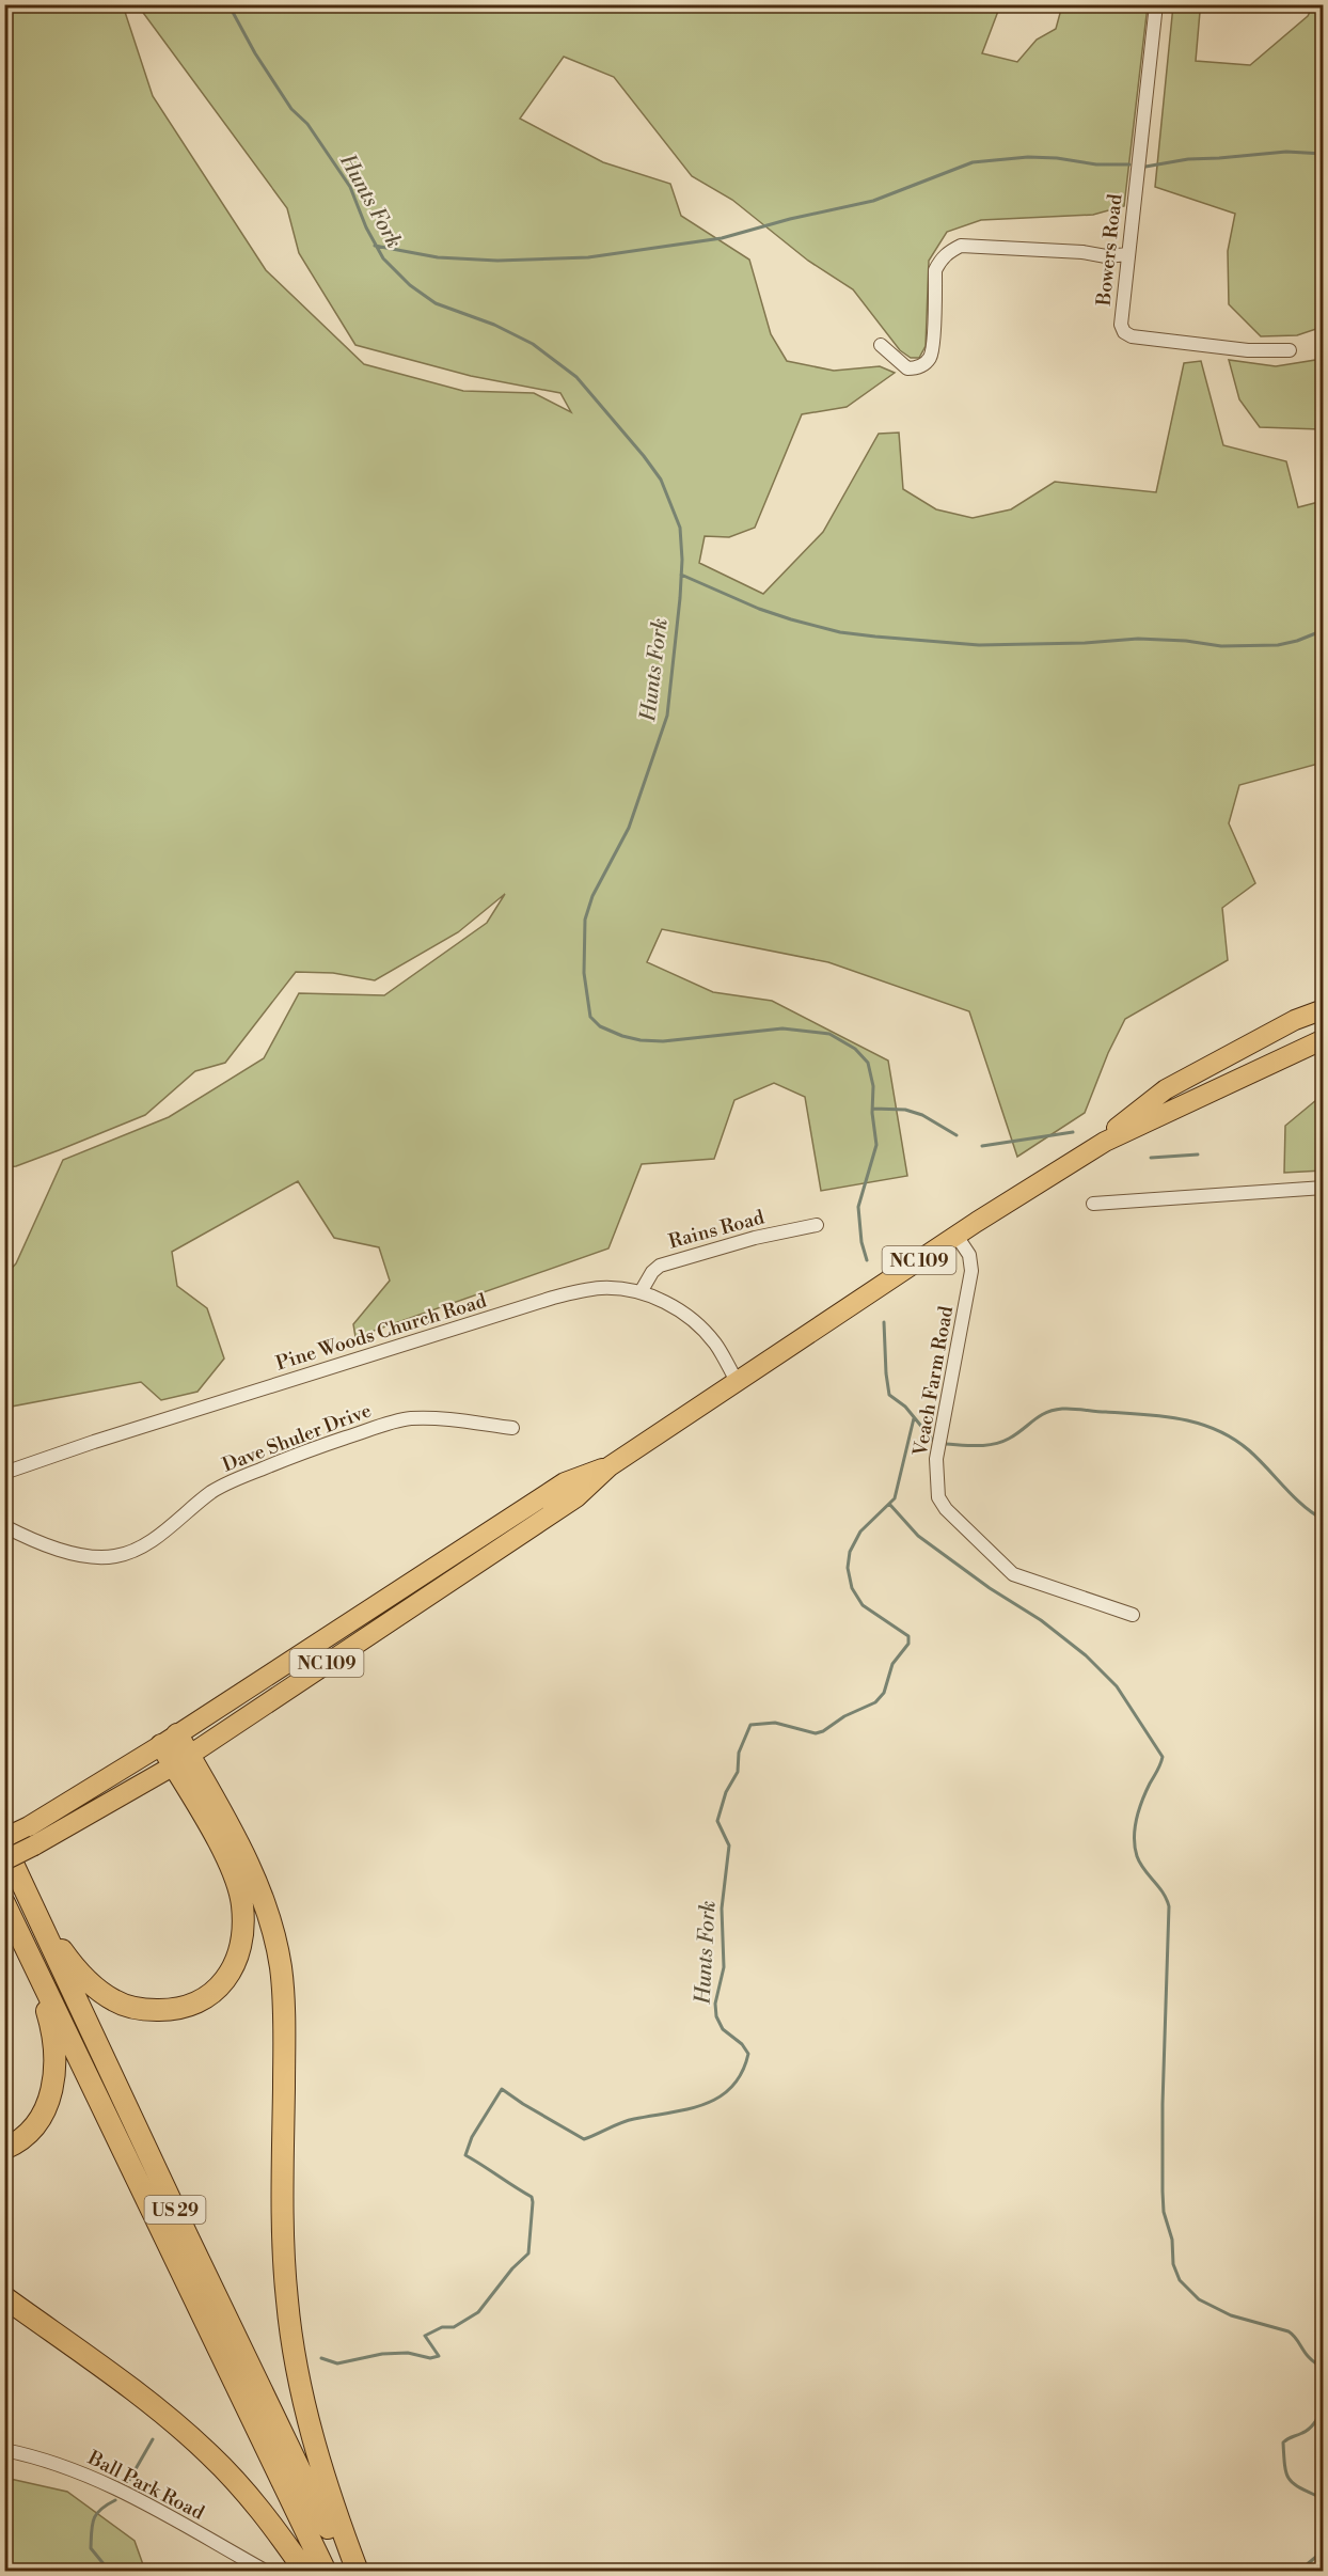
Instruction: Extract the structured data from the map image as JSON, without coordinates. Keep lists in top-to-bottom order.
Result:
{
  "streets": {
    "highway": ["US 29"],
    "main road": ["NC 109"],
    "street": [
      "Bowers Road",
      "Rains Road",
      "Pine Woods Church Road",
      "Veach Farm Road",
      "Dave Shuler Drive",
      "Ball Park Road"
    ]
  },
  "crossings": [
    ["Rains Road", "Pine Woods Church Road"],
    ["NC 109", "Pine Woods Church Road"],
    ["NC 109", "Veach Farm Road"]
  ],
  "water": ["Hunts Fork"]
}
